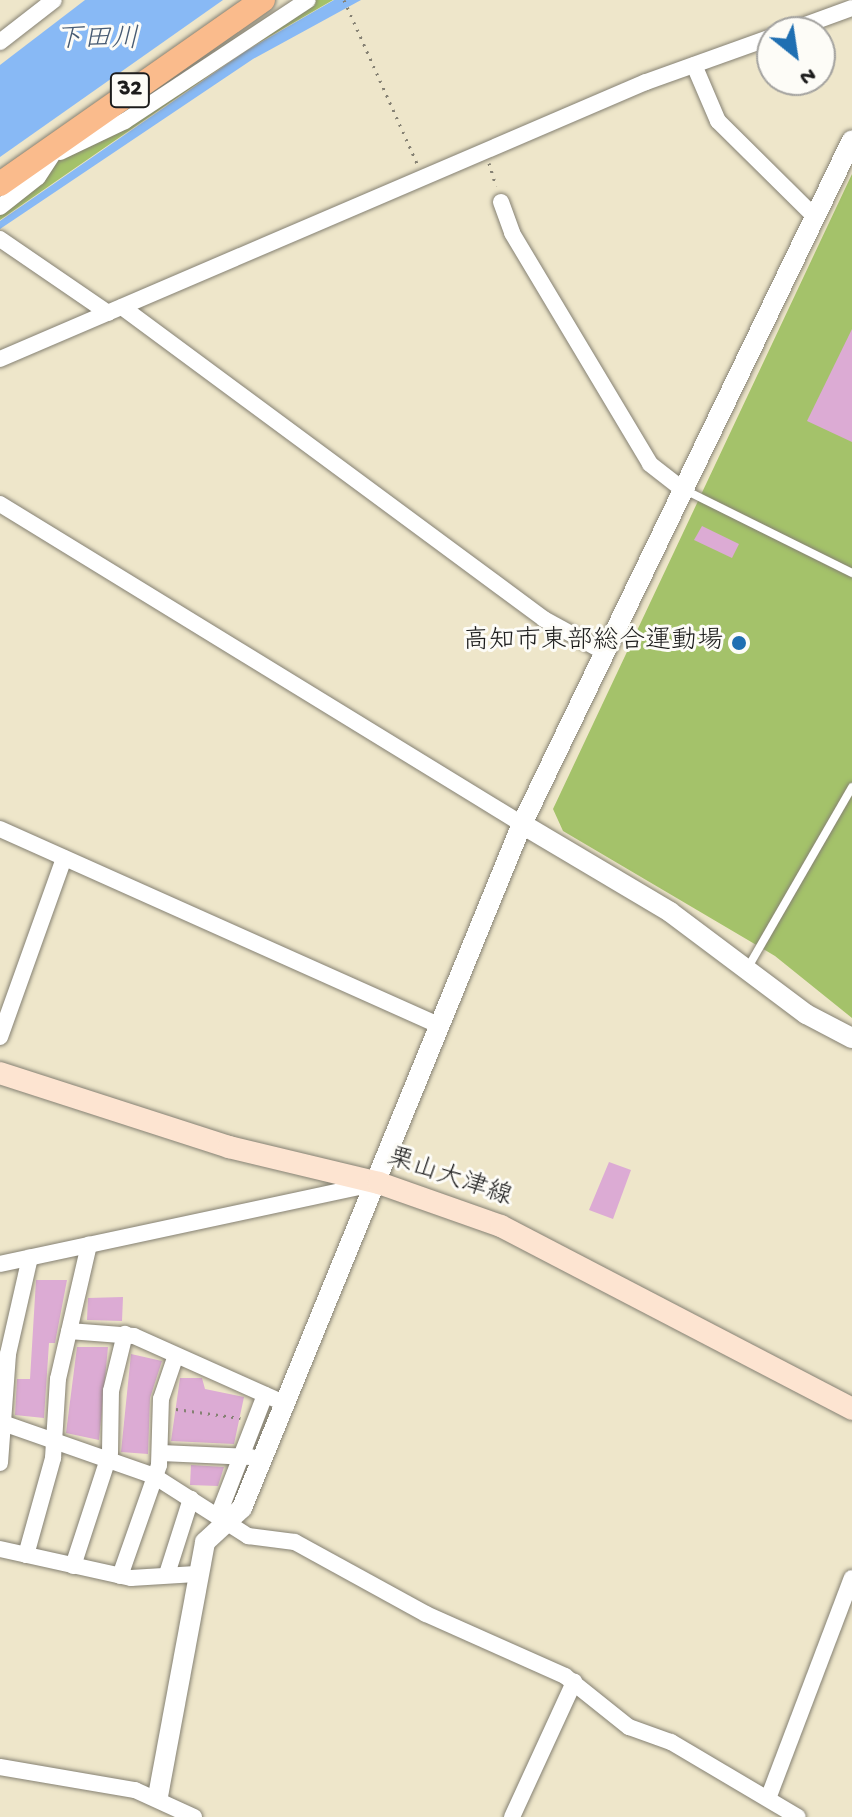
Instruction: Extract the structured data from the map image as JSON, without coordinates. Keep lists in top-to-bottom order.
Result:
{
  "streets": {
    "main road": ["32", "栗山大津線"]
  },
  "water": ["下田川"],
  "places": ["高知市東部総合運動場"],
  "north": "bottom right"
}
